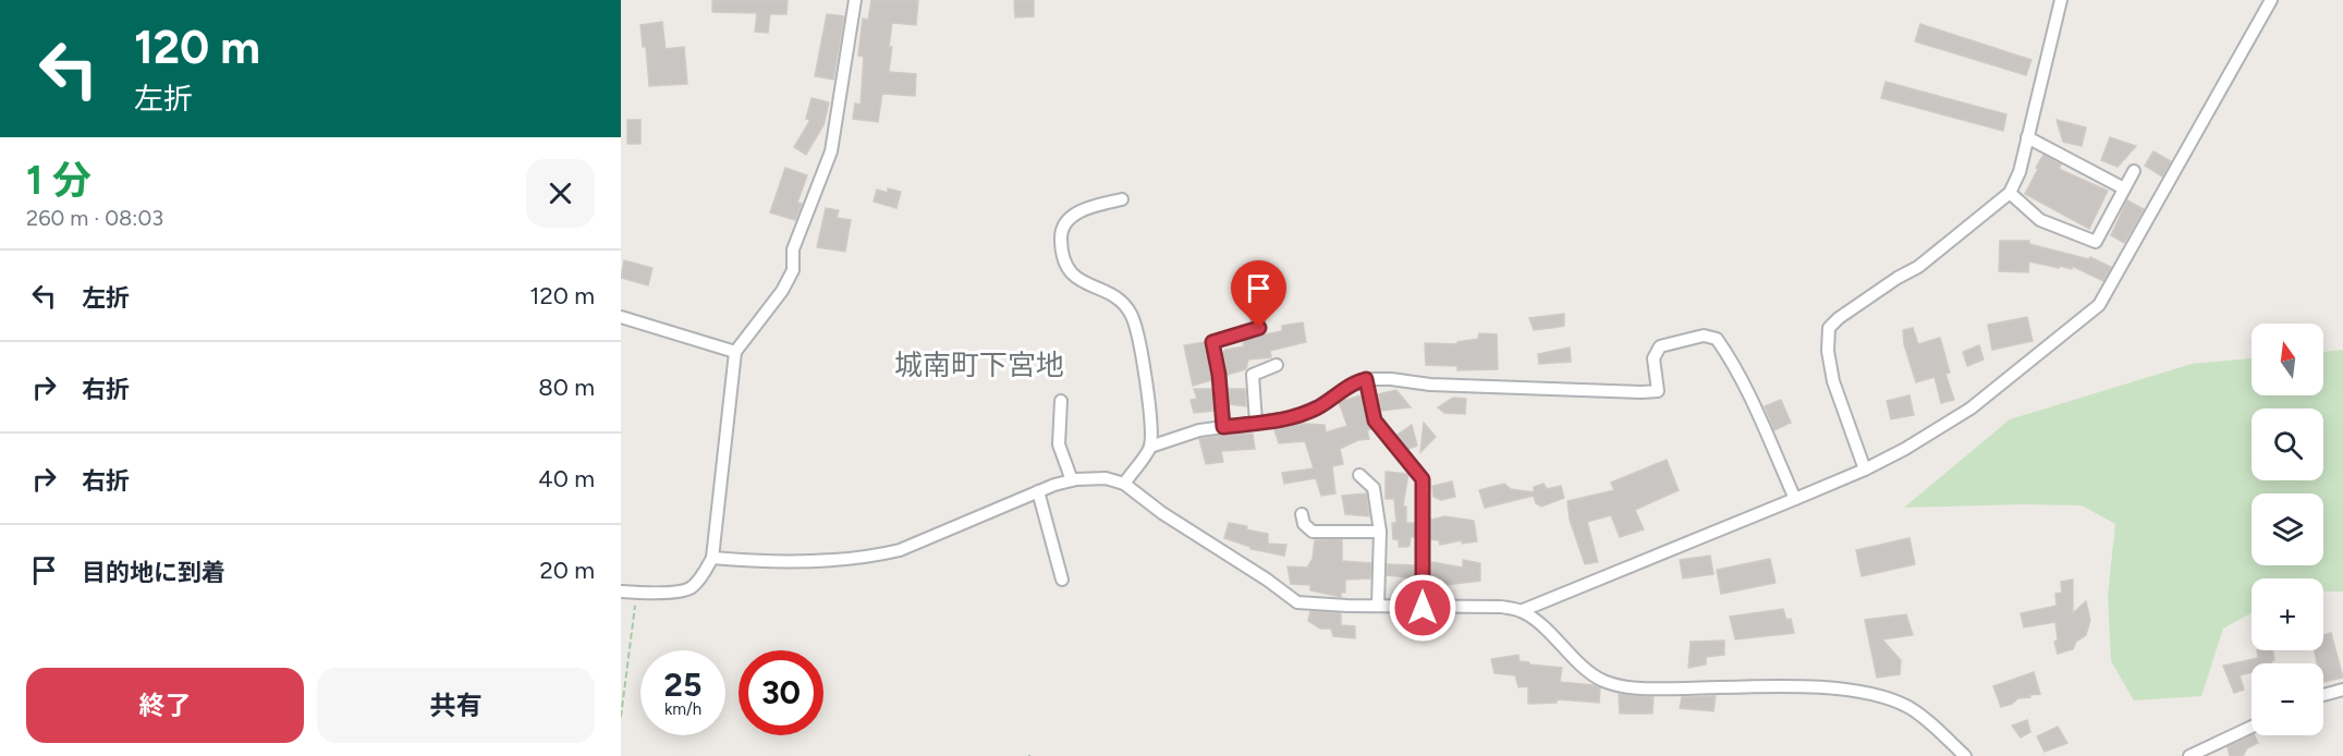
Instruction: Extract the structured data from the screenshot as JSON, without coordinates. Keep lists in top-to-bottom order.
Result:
{
  "districts": ["城南町下宮地"],
  "north": "top",
  "page": {
    "turn": ["120 m", "左折"],
    "heading": ["1 分", "260 m · 08:03"],
    "list": [
      {
        "name": "左折",
        "value": "120 m"
      },
      {
        "name": "右折",
        "value": "80 m"
      },
      {
        "name": "右折",
        "value": "40 m"
      },
      {
        "name": "目的地に到着",
        "value": "20 m"
      }
    ],
    "map_buttons": ["+", "−"],
    "speed": "25 km/h",
    "limit": "30",
    "buttons": ["終了", "共有"]
  }
}
